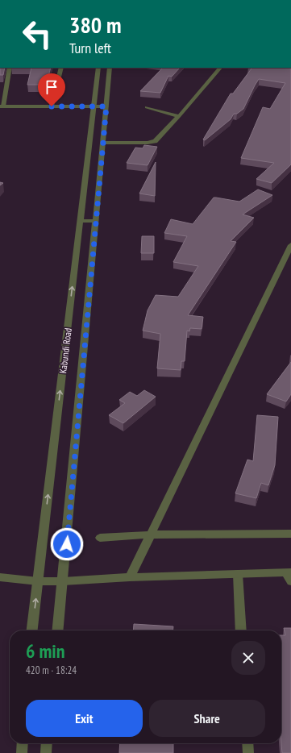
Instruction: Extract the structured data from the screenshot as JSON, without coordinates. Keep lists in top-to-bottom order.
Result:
{
  "streets": {
    "street": ["Kabundi Road"]
  },
  "page": {
    "turn": ["380 m", "Turn left"],
    "heading": ["6 min", "420 m · 18:24"],
    "buttons": ["Exit", "Share"]
  }
}
